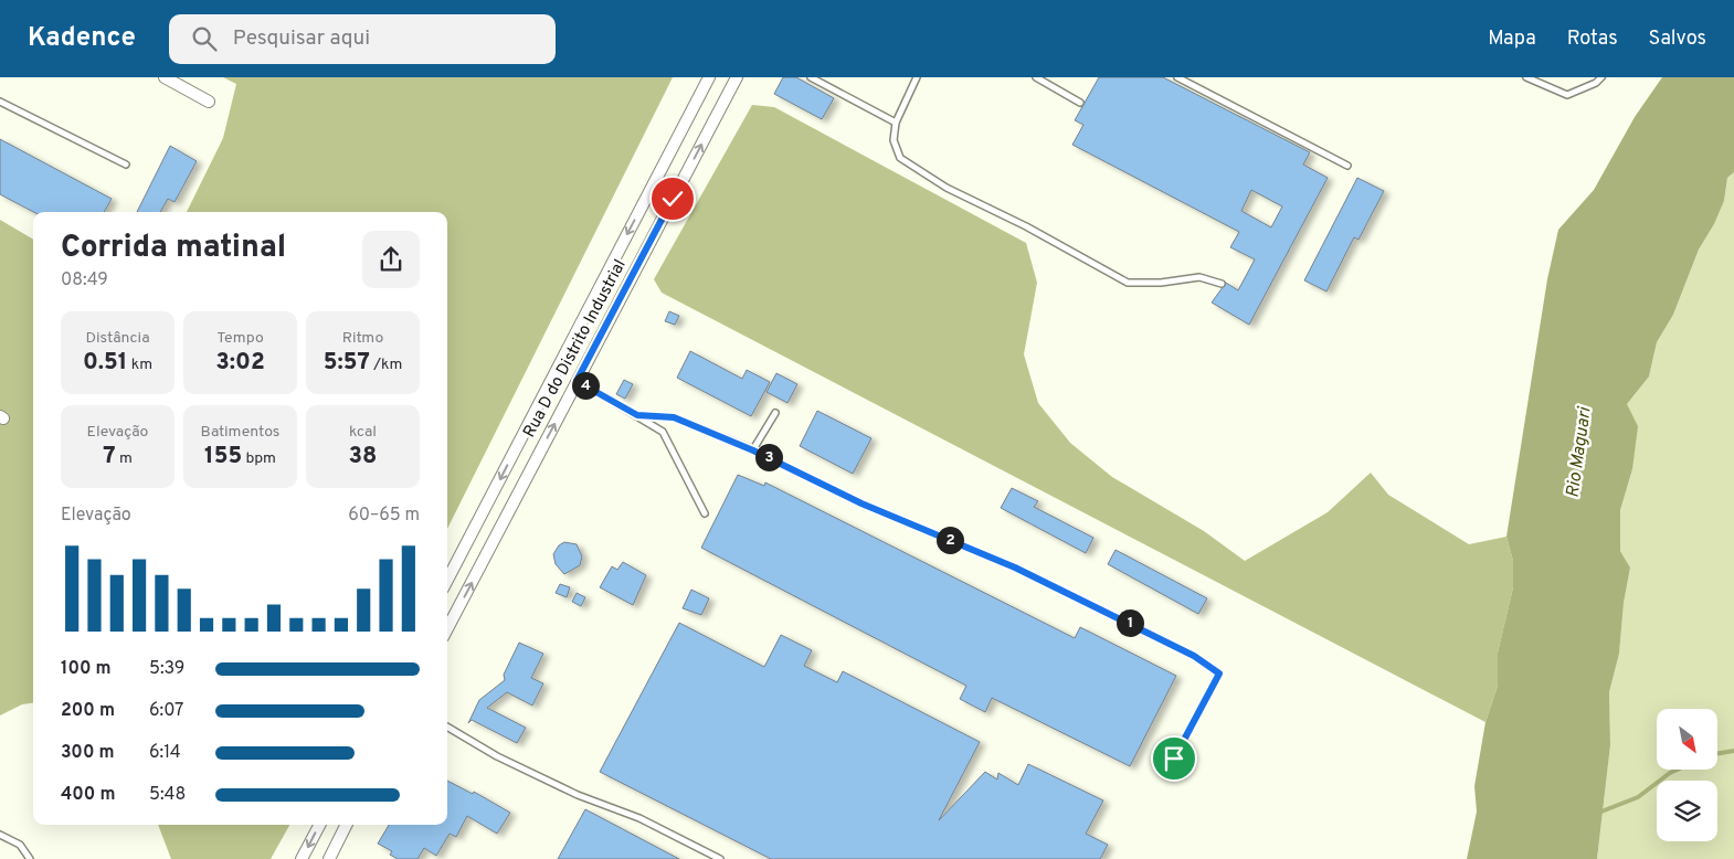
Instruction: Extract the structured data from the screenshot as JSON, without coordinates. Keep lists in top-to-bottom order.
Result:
{
  "streets": {
    "street": ["Rua D do Distrito Industrial"]
  },
  "water": ["Rio Maguari"],
  "north": "bottom right",
  "page": {
    "header": "Kadence",
    "search": "Pesquisar aqui",
    "nav": ["Mapa", "Rotas", "Salvos"],
    "heading": ["Corrida matinal", "08:49"],
    "stats": [
      ["Distância", "0.51 km"],
      ["Tempo", "3:02"],
      ["Ritmo", "5:57 /km"],
      ["Elevação", "7 m"],
      ["Batimentos", "155 bpm"],
      ["kcal", "38"]
    ],
    "pins": [
      "4",
      "3",
      "2",
      "1"
    ],
    "chart": ["Elevação", "60–65 m"],
    "list": [
      {
        "name": "100 m",
        "note": "5:39"
      },
      {
        "name": "200 m",
        "note": "6:07"
      },
      {
        "name": "300 m",
        "note": "6:14"
      },
      {
        "name": "400 m",
        "note": "5:48"
      }
    ]
  }
}
